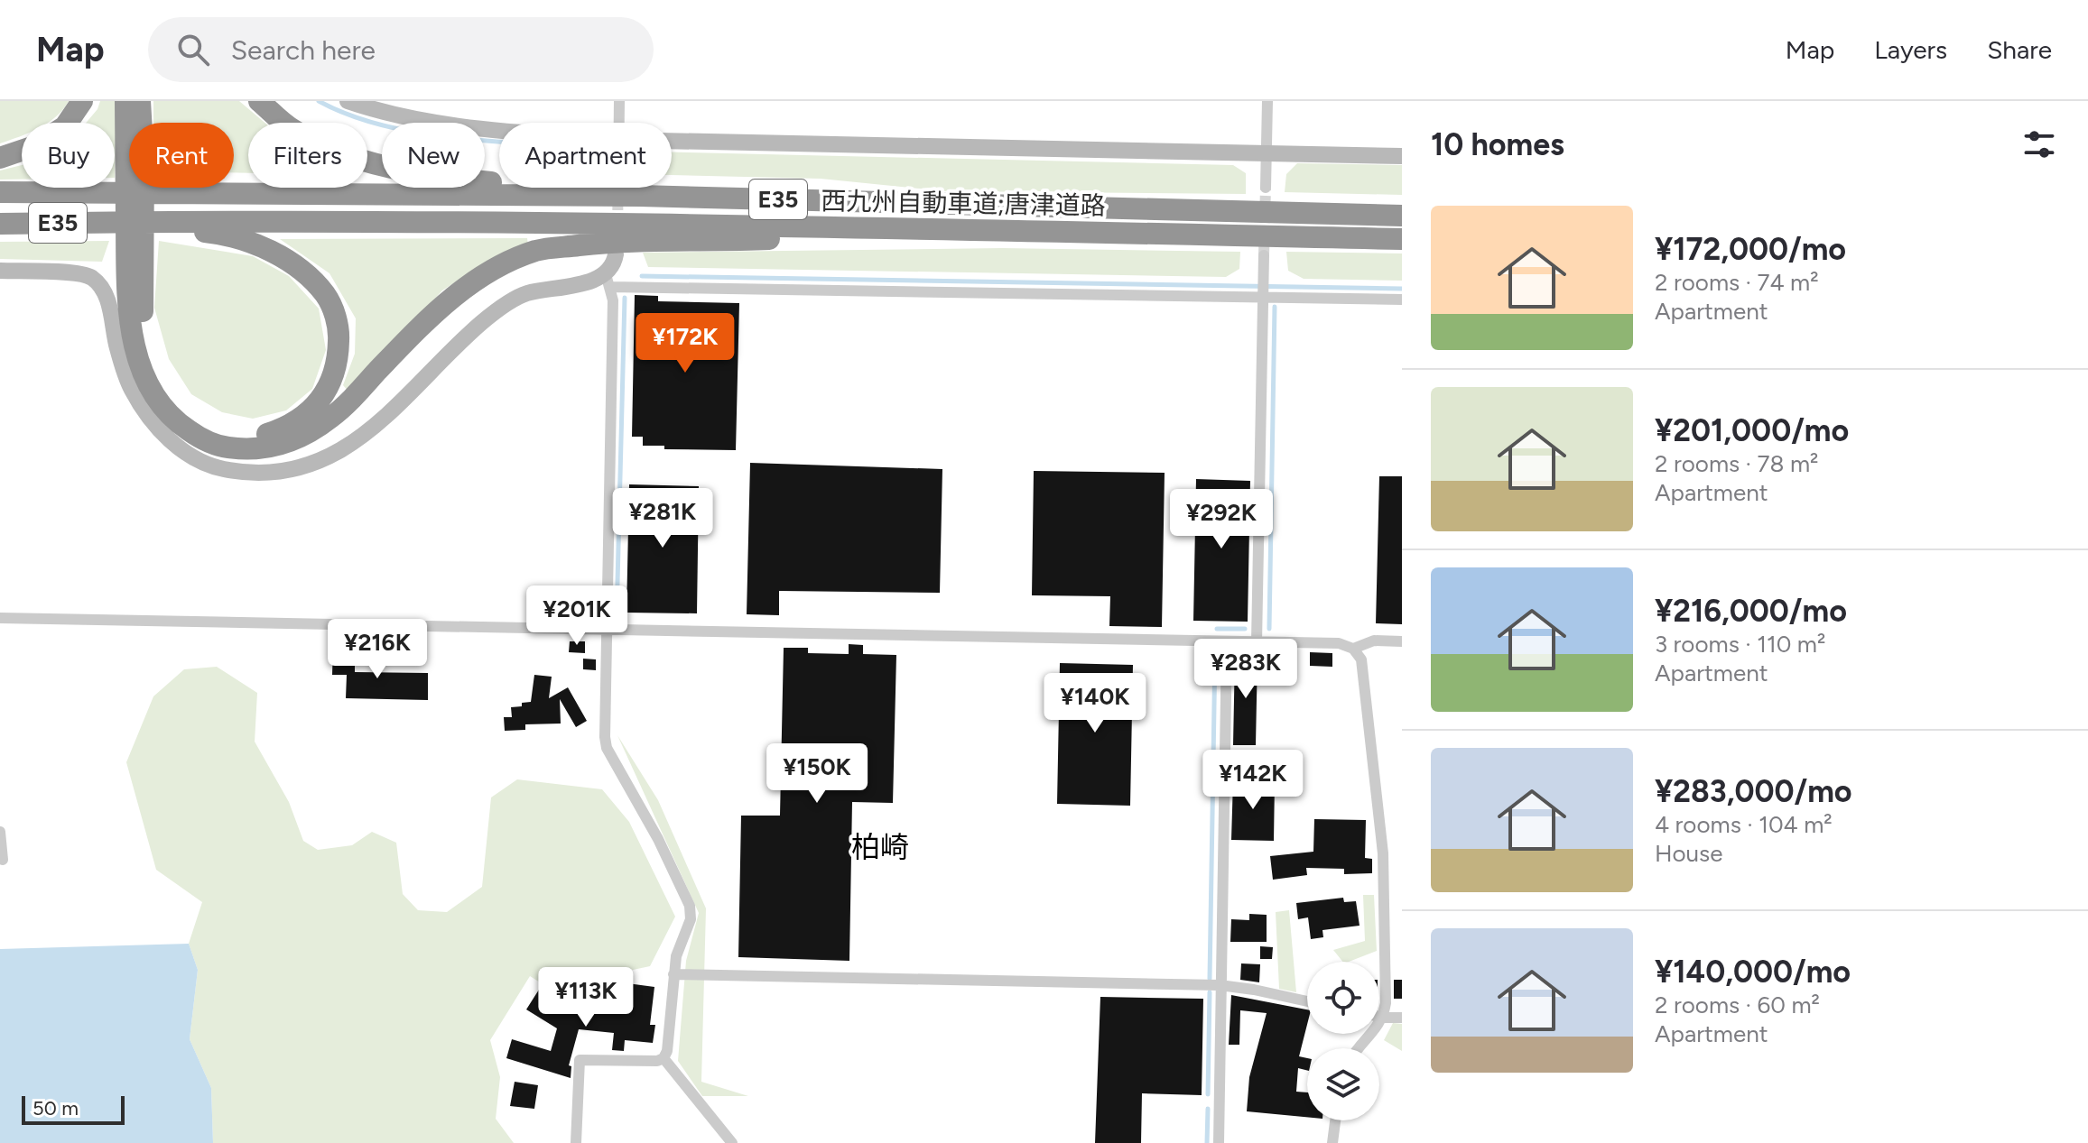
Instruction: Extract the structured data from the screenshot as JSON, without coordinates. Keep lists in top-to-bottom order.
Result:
{
  "streets": {
    "highway": ["E35", "西九州自動車道;唐津道路"]
  },
  "crossings": [
    ["E35", "西九州自動車道;唐津道路"]
  ],
  "districts": ["柏崎"],
  "scale_bar": "50 m",
  "page": {
    "header": "Map",
    "search": "Search here",
    "nav": ["Map", "Layers", "Share"],
    "heading": "10 homes",
    "chip": [
      "Buy",
      "Rent",
      "Filters",
      "New",
      "Apartment"
    ],
    "list": [
      {
        "name": "¥172,000/mo",
        "note": "2 rooms · 74 m² · Apartment"
      },
      {
        "name": "¥201,000/mo",
        "note": "2 rooms · 78 m² · Apartment"
      },
      {
        "name": "¥216,000/mo",
        "note": "3 rooms · 110 m² · Apartment"
      },
      {
        "name": "¥283,000/mo",
        "note": "4 rooms · 104 m² · House"
      },
      {
        "name": "¥140,000/mo",
        "note": "2 rooms · 60 m² · Apartment"
      }
    ],
    "price": [
      "¥172K",
      "¥281K",
      "¥292K",
      "¥201K",
      "¥216K",
      "¥283K",
      "¥140K",
      "¥150K",
      "¥142K",
      "¥113K"
    ],
    "scale": "50 m"
  }
}
